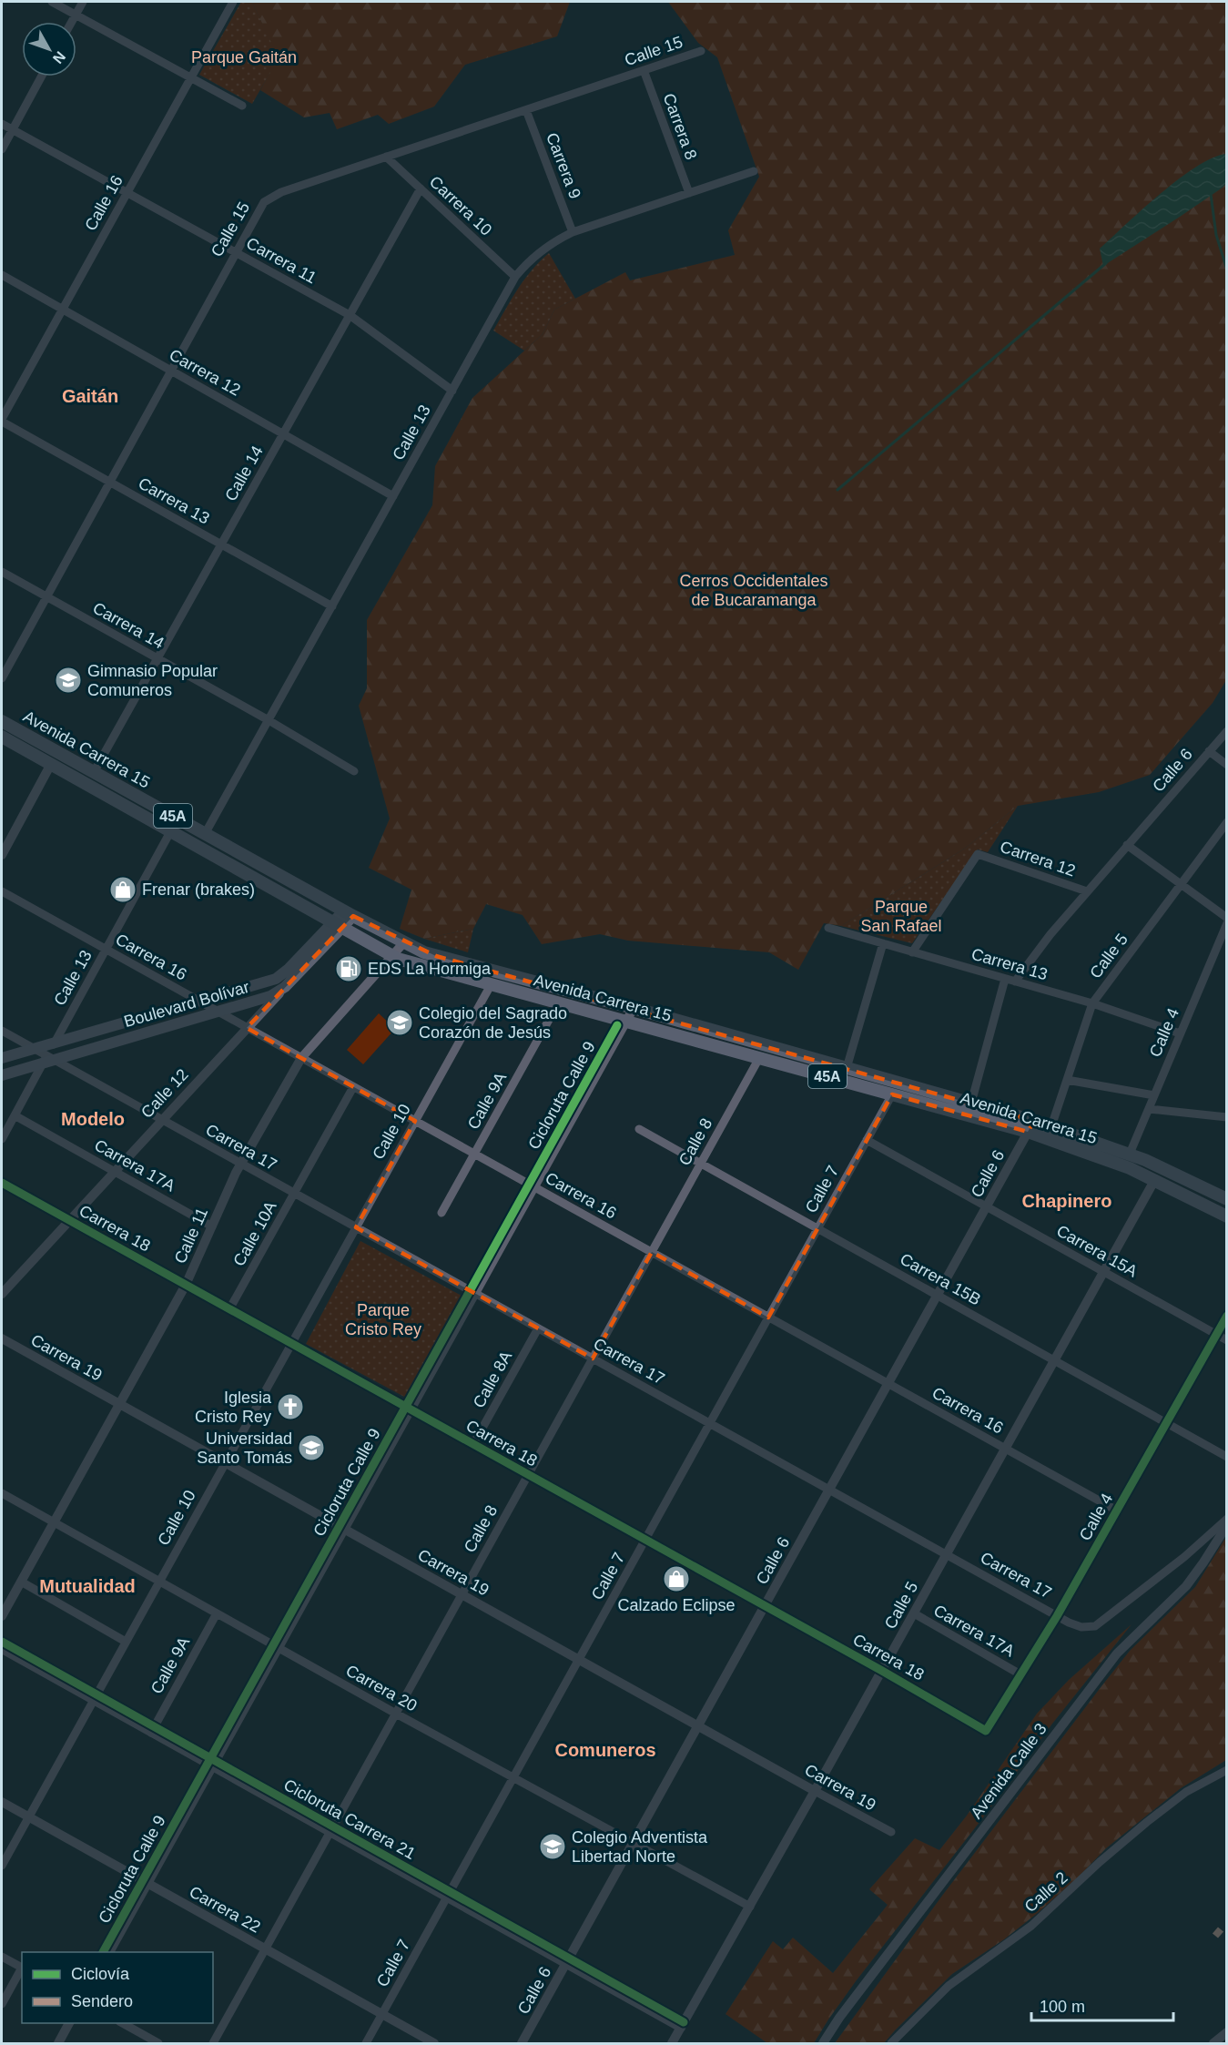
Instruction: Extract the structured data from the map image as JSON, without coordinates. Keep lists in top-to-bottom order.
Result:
{
  "streets": {
    "main road": ["Avenida Carrera 15", "45A", "Boulevard Bolívar"],
    "street": [
      "Calle 15",
      "Carrera 8",
      "Carrera 9",
      "Calle 16",
      "Carrera 10",
      "Carrera 11",
      "Carrera 12",
      "Calle 13",
      "Calle 14",
      "Carrera 13",
      "Carrera 14",
      "Calle 6",
      "Calle 5",
      "Carrera 16",
      "Calle 4",
      "Calle 12",
      "Calle 9A",
      "Calle 10",
      "Calle 8",
      "Carrera 17",
      "Carrera 17A",
      "Calle 7",
      "Carrera 18",
      "Calle 10A",
      "Calle 11",
      "Carrera 15A",
      "Carrera 15B",
      "Carrera 19",
      "Calle 8A",
      "Carrera 20",
      "Avenida Calle 3",
      "Calle 2",
      "Carrera 22"
    ],
    "cycle path": ["Cicloruta Calle 9", "Cicloruta Carrera 21"]
  },
  "crossings": [
    ["Calle 15", "Carrera 8"],
    ["Calle 15", "Carrera 9"],
    ["Calle 15", "Carrera 10"],
    ["Calle 15", "Carrera 11"],
    ["Calle 15", "Carrera 12"],
    ["Calle 15", "Carrera 13"],
    ["Calle 15", "Carrera 14"],
    ["Carrera 8", "Calle 13"],
    ["Carrera 9", "Calle 13"],
    ["Calle 16", "Carrera 11"],
    ["Calle 16", "Carrera 12"],
    ["Calle 16", "Carrera 13"],
    ["Carrera 10", "Calle 13"],
    ["Carrera 10", "Calle 14"],
    ["Carrera 11", "Calle 13"],
    ["Carrera 11", "Calle 14"],
    ["Carrera 12", "Calle 13"],
    ["Carrera 12", "Calle 14"],
    ["Carrera 12", "Carrera 13"],
    ["Carrera 12", "Calle 6"],
    ["Calle 13", "Carrera 13"],
    ["Calle 13", "Carrera 14"],
    ["Calle 13", "Avenida Carrera 15"],
    ["Calle 13", "Carrera 16"],
    ["Calle 13", "Boulevard Bolívar"],
    ["Calle 13", "Carrera 17"],
    ["Calle 13", "Carrera 17A"],
    ["Calle 14", "Carrera 13"],
    ["Calle 14", "Carrera 14"],
    ["Calle 14", "Avenida Carrera 15"],
    ["Carrera 13", "Calle 6"],
    ["Carrera 13", "Calle 5"],
    ["Carrera 13", "Calle 4"],
    ["Avenida Carrera 15", "Calle 6"],
    ["Avenida Carrera 15", "Calle 5"],
    ["Avenida Carrera 15", "Boulevard Bolívar"],
    ["Avenida Carrera 15", "Calle 4"],
    ["Avenida Carrera 15", "Calle 9A"],
    ["Avenida Carrera 15", "Calle 10"],
    ["Avenida Carrera 15", "Calle 8"],
    ["Avenida Carrera 15", "Calle 7"],
    ["Avenida Carrera 15", "Calle 11"],
    ["Calle 6", "Carrera 16"],
    ["Calle 6", "Carrera 17"],
    ["Calle 6", "Carrera 18"],
    ["Calle 6", "Carrera 15A"],
    ["Calle 6", "Carrera 15B"],
    ["Calle 6", "Carrera 19"],
    ["Calle 6", "Carrera 20"],
    ["Calle 5", "Carrera 16"],
    ["Calle 5", "Carrera 17"],
    ["Calle 5", "Carrera 17A"],
    ["Calle 5", "Carrera 18"],
    ["Calle 5", "Carrera 15A"],
    ["Calle 5", "Carrera 15B"],
    ["Calle 5", "Carrera 19"],
    ["Calle 5", "Carrera 20"],
    ["Carrera 16", "Boulevard Bolívar"],
    ["Carrera 16", "Calle 4"],
    ["Carrera 16", "Calle 12"],
    ["Carrera 16", "Calle 9A"],
    ["Carrera 16", "Calle 10"],
    ["Carrera 16", "Calle 8"],
    ["Carrera 16", "Calle 7"],
    ["Carrera 16", "Calle 10A"],
    ["Carrera 16", "Calle 11"],
    ["Boulevard Bolívar", "Calle 12"],
    ["Boulevard Bolívar", "Carrera 17"],
    ["Calle 4", "Carrera 17"],
    ["Calle 4", "Carrera 17A"],
    ["Calle 4", "Carrera 18"],
    ["Calle 4", "Carrera 15A"],
    ["Calle 4", "Carrera 15B"],
    ["Calle 12", "Carrera 17"],
    ["Calle 12", "Carrera 17A"],
    ["Calle 12", "Carrera 18"],
    ["Calle 9A", "Carrera 20"],
    ["Calle 10", "Carrera 17"],
    ["Calle 10", "Carrera 18"],
    ["Calle 10", "Carrera 19"],
    ["Calle 10", "Carrera 20"],
    ["Calle 10", "Carrera 22"],
    ["Calle 8", "Carrera 17"],
    ["Calle 8", "Carrera 18"],
    ["Calle 8", "Carrera 15B"],
    ["Calle 8", "Carrera 19"],
    ["Calle 8", "Carrera 20"],
    ["Calle 8", "Carrera 22"],
    ["Carrera 17", "Calle 7"],
    ["Carrera 17", "Calle 10A"],
    ["Carrera 17", "Calle 11"],
    ["Carrera 17", "Calle 8A"],
    ["Carrera 17A", "Calle 11"],
    ["Calle 7", "Carrera 18"],
    ["Calle 7", "Carrera 15A"],
    ["Calle 7", "Carrera 15B"],
    ["Calle 7", "Carrera 19"],
    ["Calle 7", "Carrera 20"],
    ["Calle 7", "Carrera 22"],
    ["Carrera 18", "Calle 10A"],
    ["Carrera 18", "Calle 11"],
    ["Carrera 18", "Calle 8A"],
    ["Calle 11", "Carrera 19"],
    ["Calle 11", "Carrera 20"]
  ],
  "districts": [
    "Gaitán",
    "Modelo",
    "Chapinero",
    "Mutualidad",
    "Comuneros"
  ],
  "parks": [
    "Parque Gaitán",
    "Cerros Occidentales de Bucaramanga",
    "Parque San Rafael",
    "Parque Cristo Rey"
  ],
  "places": {
    "school or university": [
      "Gimnasio Popular Comuneros",
      "Colegio del Sagrado Corazón de Jesús",
      "Universidad Santo Tomás",
      "Colegio Adventista Libertad Norte"
    ],
    "shop": ["Frenar (brakes)", "Calzado Eclipse"],
    "fuel station": ["EDS La Hormiga"],
    "church": ["Iglesia Cristo Rey"]
  },
  "legend": ["Ciclovía", "Sendero"],
  "scale_bar": "100 m",
  "north": "bottom right"
}
